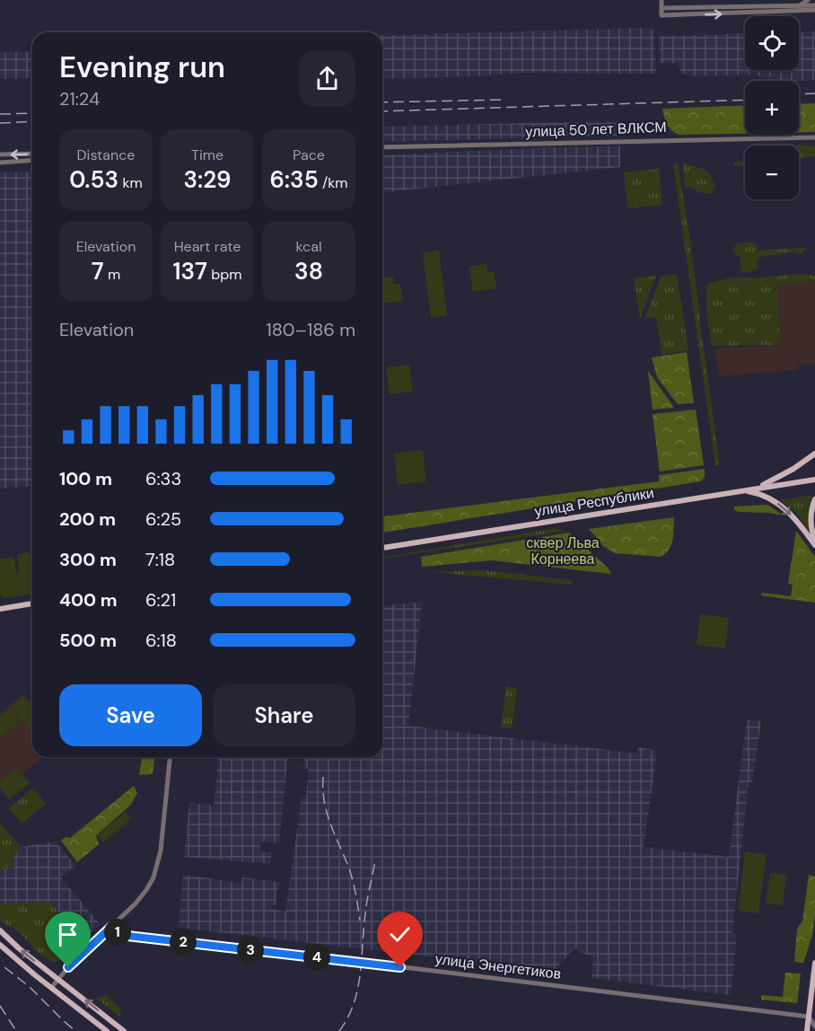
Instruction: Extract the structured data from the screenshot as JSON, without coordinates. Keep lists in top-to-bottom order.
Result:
{
  "streets": {
    "main road": ["улица Республики"],
    "street": ["улица 50 лет ВЛКСМ", "улица Энергетиков"]
  },
  "parks": ["сквер Льва Корнеева"],
  "page": {
    "map_buttons": ["+", "−"],
    "heading": ["Evening run", "21:24"],
    "stats": [
      ["Distance", "0.53 km"],
      ["Time", "3:29"],
      ["Pace", "6:35 /km"],
      ["Elevation", "7 m"],
      ["Heart rate", "137 bpm"],
      ["kcal", "38"]
    ],
    "chart": ["Elevation", "180–186 m"],
    "list": [
      {
        "name": "100 m",
        "note": "6:33"
      },
      {
        "name": "200 m",
        "note": "6:25"
      },
      {
        "name": "300 m",
        "note": "7:18"
      },
      {
        "name": "400 m",
        "note": "6:21"
      },
      {
        "name": "500 m",
        "note": "6:18"
      }
    ],
    "buttons": ["Save", "Share"],
    "pins": [
      "1",
      "2",
      "3",
      "4"
    ]
  }
}
